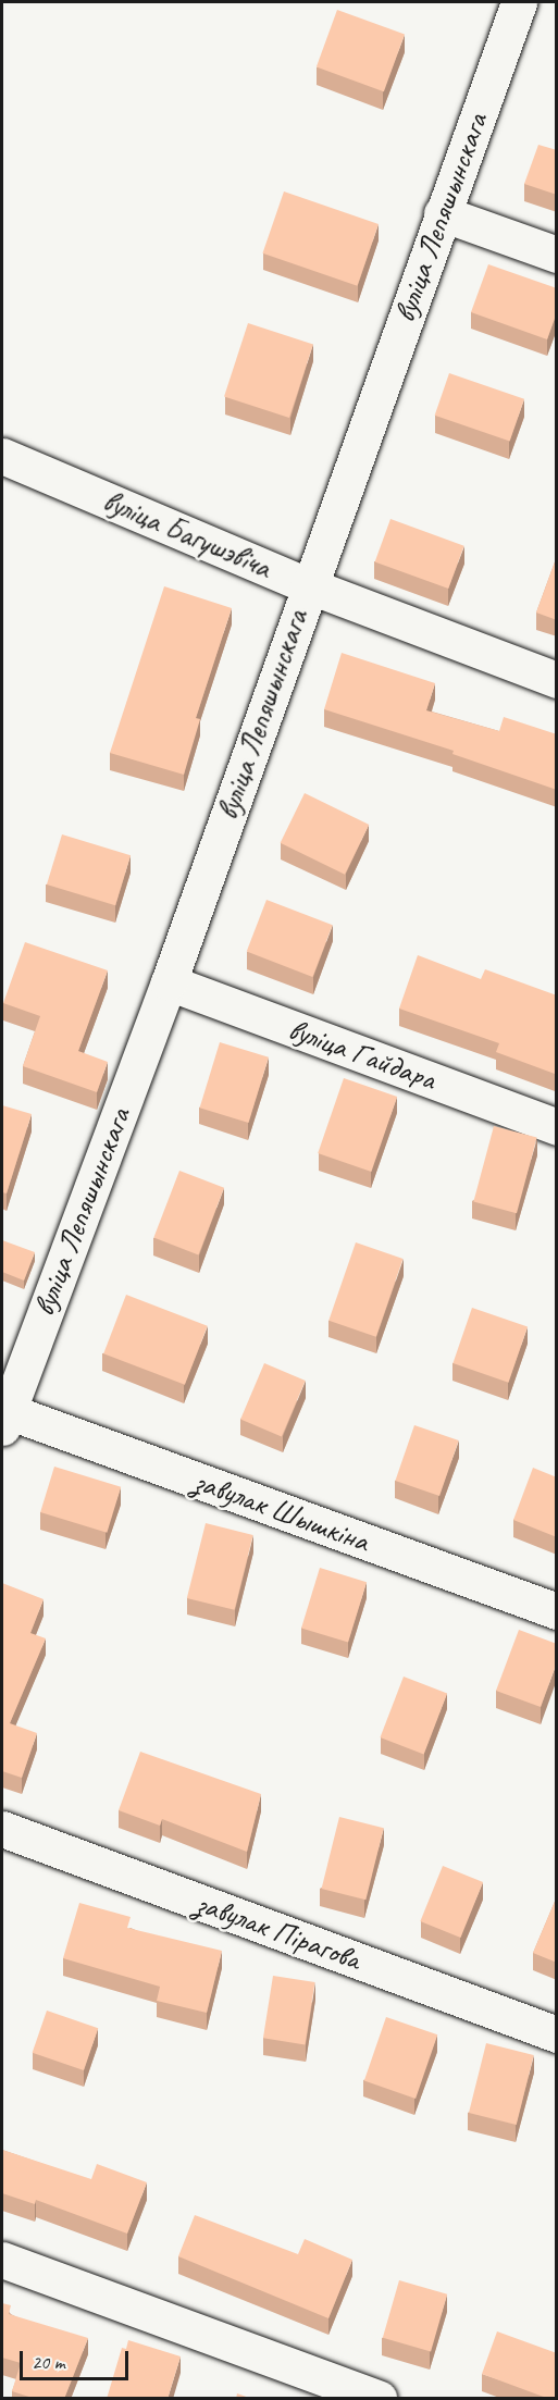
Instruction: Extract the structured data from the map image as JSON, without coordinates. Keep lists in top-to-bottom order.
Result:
{
  "streets": {
    "street": [
      "вуліца Лепяшынскага",
      "вуліца Багушэвіча",
      "вуліца Гайдара",
      "завулак Шышкіна",
      "завулак Пірагова"
    ]
  },
  "crossings": [
    ["вуліца Лепяшынскага", "вуліца Багушэвіча"],
    ["вуліца Лепяшынскага", "вуліца Гайдара"],
    ["вуліца Лепяшынскага", "завулак Шышкіна"]
  ],
  "scale_bar": "20 m"
}
